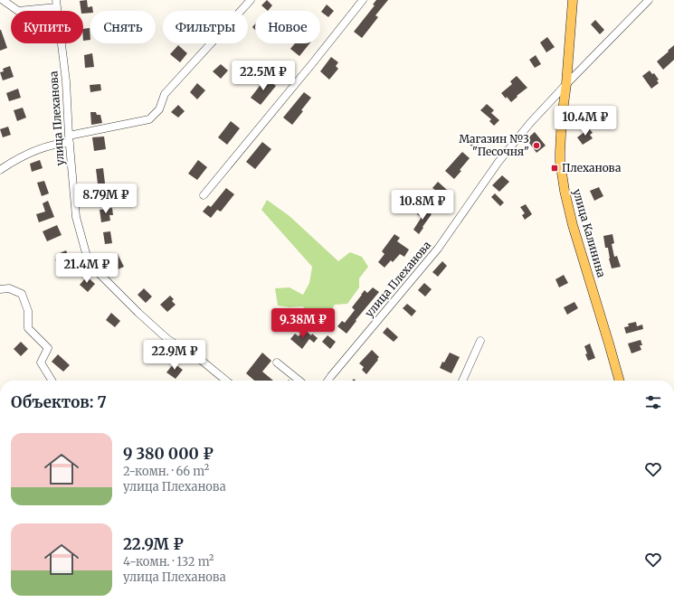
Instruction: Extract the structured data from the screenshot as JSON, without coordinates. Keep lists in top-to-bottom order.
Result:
{
  "streets": {
    "main road": ["улица Калинина"],
    "street": ["улица Плеханова"]
  },
  "crossings": [
    ["улица Плеханова", "улица Калинина"]
  ],
  "places": {
    "other": ["Магазин №3 \"Песочня\""],
    "transit": ["Плеханова"]
  },
  "page": {
    "chip": [
      "Купить",
      "Снять",
      "Фильтры",
      "Новое"
    ],
    "price": [
      "22.5M ₽",
      "10.4M ₽",
      "8.79M ₽",
      "10.8M ₽",
      "21.4M ₽",
      "9.38M ₽",
      "22.9M ₽"
    ],
    "heading": "Объектов: 7",
    "list": [
      {
        "name": "9 380 000 ₽",
        "note": "2-комн. · 66 m² · улица Плеханова"
      },
      {
        "name": "22.9M ₽",
        "note": "4-комн. · 132 m² · улица Плеханова"
      }
    ]
  }
}
